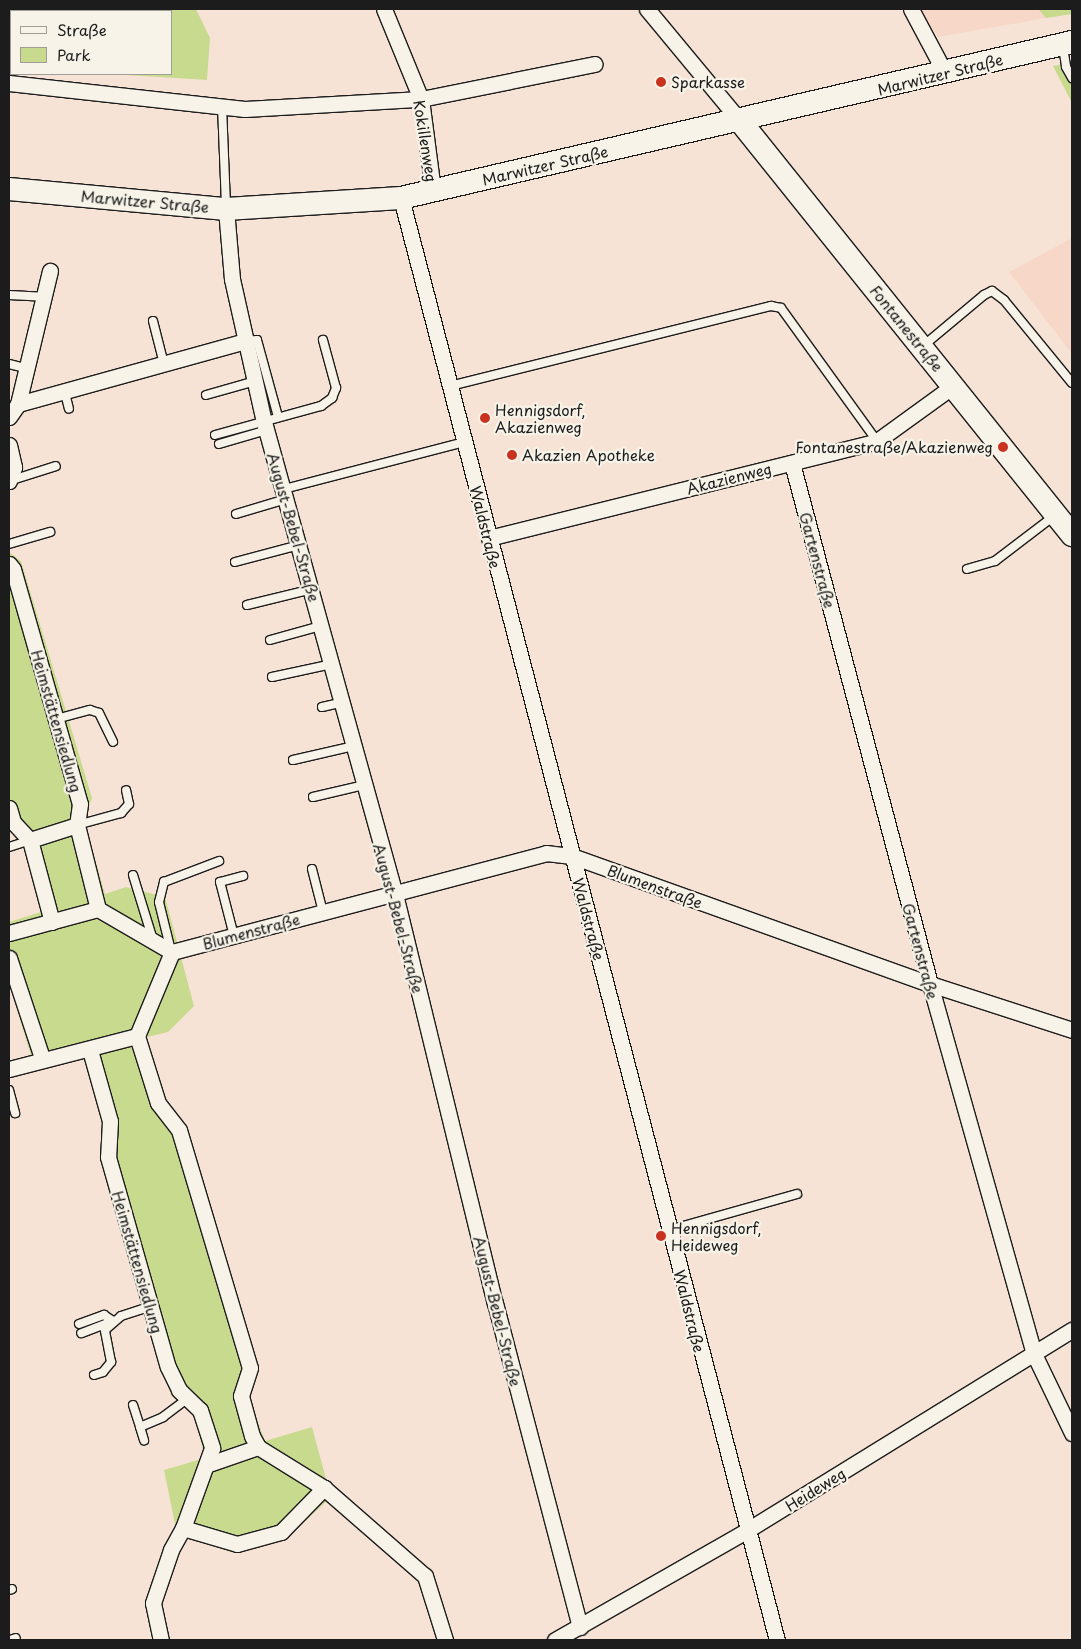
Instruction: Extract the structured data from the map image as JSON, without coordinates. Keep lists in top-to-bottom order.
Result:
{
  "streets": {
    "main road": ["Marwitzer Straße", "Fontanestraße"],
    "street": [
      "Kokillenweg",
      "Akazienweg",
      "August-Bebel-Straße",
      "Waldstraße",
      "Gartenstraße",
      "Heimstättensiedlung",
      "Blumenstraße",
      "Heideweg"
    ]
  },
  "crossings": [
    ["Marwitzer Straße", "Kokillenweg"],
    ["Marwitzer Straße", "Fontanestraße"],
    ["Marwitzer Straße", "August-Bebel-Straße"],
    ["Marwitzer Straße", "Waldstraße"],
    ["Fontanestraße", "Akazienweg"],
    ["Akazienweg", "Waldstraße"],
    ["Akazienweg", "Gartenstraße"],
    ["August-Bebel-Straße", "Blumenstraße"],
    ["August-Bebel-Straße", "Heideweg"],
    ["Waldstraße", "Blumenstraße"],
    ["Waldstraße", "Heideweg"],
    ["Gartenstraße", "Blumenstraße"],
    ["Gartenstraße", "Heideweg"]
  ],
  "places": [
    "Sparkasse",
    "Hennigsdorf, Akazienweg",
    "Fontanestraße/Akazienweg",
    "Akazien Apotheke",
    "Hennigsdorf, Heideweg"
  ],
  "legend": ["Straße", "Park"]
}
